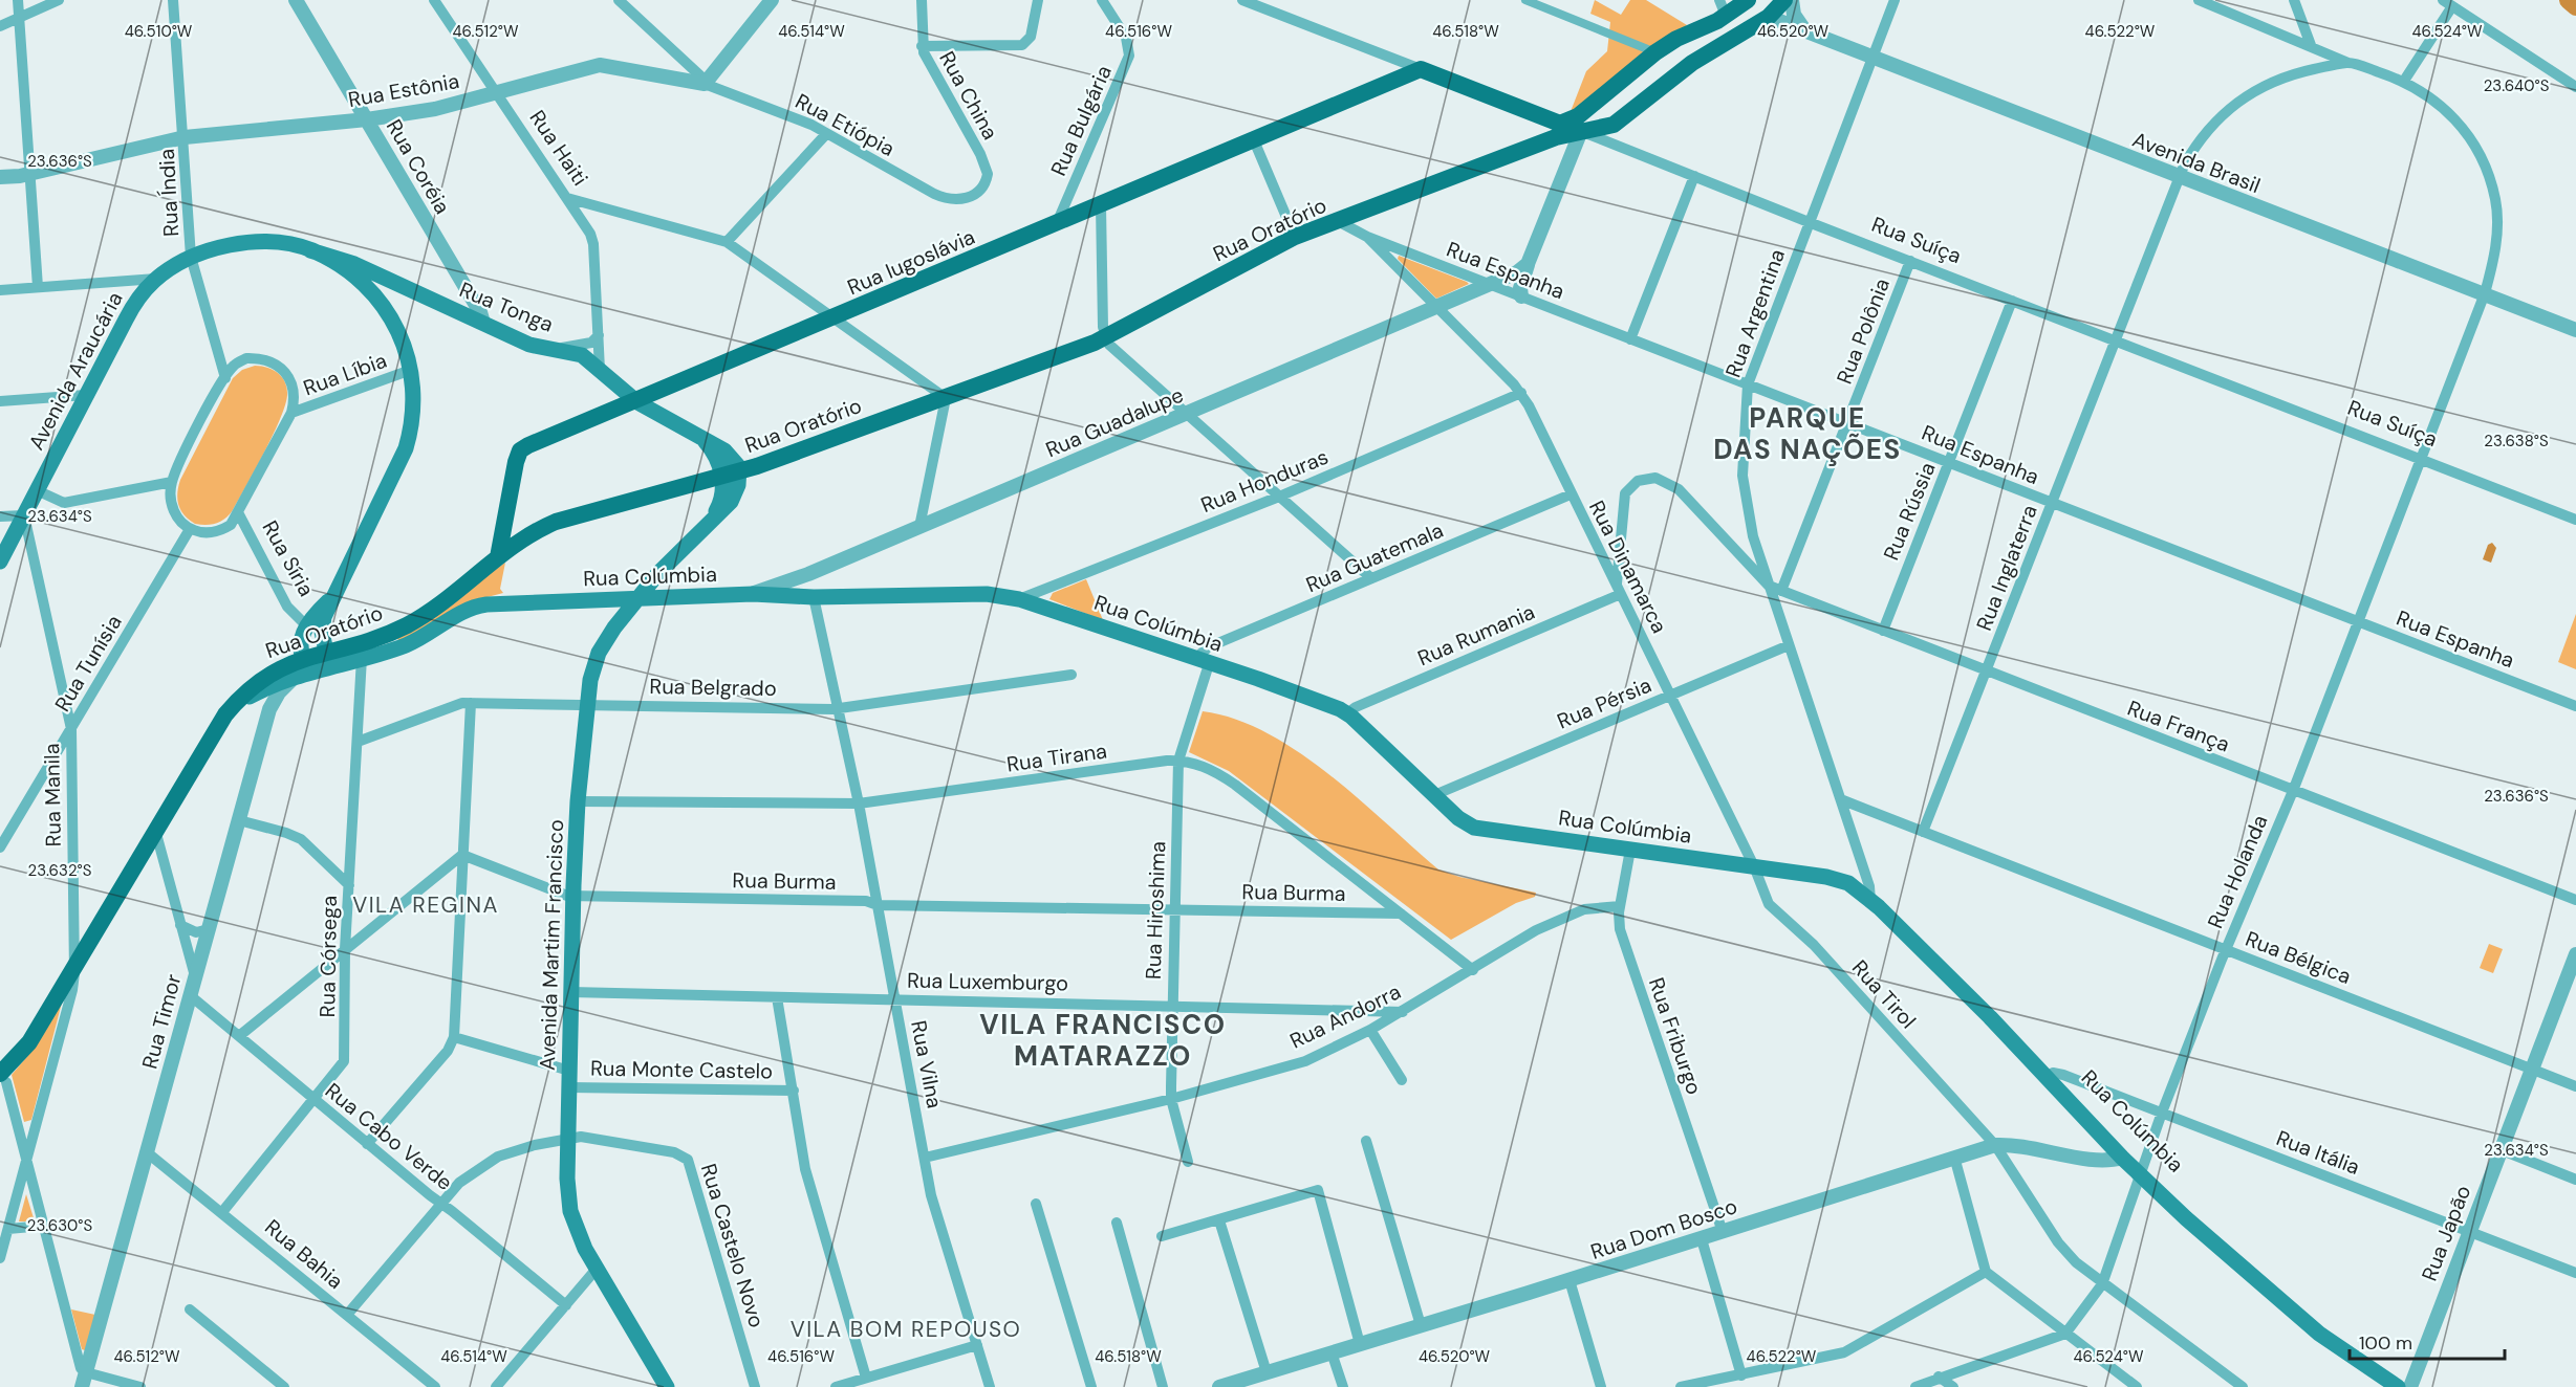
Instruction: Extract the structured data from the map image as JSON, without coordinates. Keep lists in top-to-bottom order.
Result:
{
  "streets": {
    "main road": [
      "Rua Oratório",
      "Rua Suíça",
      "Rua Iugoslávia",
      "Rua Tonga",
      "Avenida Araucária",
      "Rua Síria",
      "Rua Colúmbia",
      "Avenida Martim Francisco"
    ],
    "street": [
      "Rua Estônia",
      "Rua China",
      "Rua Bulgária",
      "Rua Etiópia",
      "Rua Haiti",
      "Avenida Brasil",
      "Rua Coréia",
      "Rua Índia",
      "Rua Espanha",
      "Rua Argentina",
      "Rua Polônia",
      "Rua Líbia",
      "Rua Guadalupe",
      "Rua Honduras",
      "Rua Rússia",
      "Rua Guatemala",
      "Rua Dinamarca",
      "Rua Inglaterra",
      "Rua Rumania",
      "Rua Tunísia",
      "Rua Belgrado",
      "Rua Pérsia",
      "Rua França",
      "Rua Tirana",
      "Rua Manila",
      "Rua Holanda",
      "Rua Burma",
      "Rua Hiroshima",
      "Rua Córsega",
      "Rua Bélgica",
      "Rua Luxemburgo",
      "Rua Tirol",
      "Rua Andorra",
      "Rua Timor",
      "Rua Friburgo",
      "Rua Vilna",
      "Rua Monte Castelo",
      "Rua Cabo Verde",
      "Rua Itália",
      "Rua Dom Bosco",
      "Rua Japão",
      "Rua Castelo Novo",
      "Rua Bahia"
    ]
  },
  "crossings": [
    ["Rua Estônia", "Rua Etiópia"],
    ["Rua Estônia", "Rua Haiti"],
    ["Rua Estônia", "Rua Coréia"],
    ["Rua Estônia", "Rua Índia"],
    ["Rua China", "Rua Etiópia"],
    ["Rua Bulgária", "Rua Iugoslávia"],
    ["Rua Haiti", "Rua Tonga"],
    ["Avenida Brasil", "Rua Oratório"],
    ["Avenida Brasil", "Rua Argentina"],
    ["Avenida Brasil", "Rua Inglaterra"],
    ["Avenida Brasil", "Rua Holanda"],
    ["Rua Coréia", "Rua Tonga"],
    ["Rua Índia", "Avenida Araucária"],
    ["Rua Oratório", "Rua Suíça"],
    ["Rua Oratório", "Rua Iugoslávia"],
    ["Rua Oratório", "Rua Espanha"],
    ["Rua Oratório", "Avenida Araucária"],
    ["Rua Oratório", "Rua Síria"],
    ["Rua Oratório", "Rua Colúmbia"],
    ["Rua Oratório", "Rua Manila"],
    ["Rua Oratório", "Avenida Martim Francisco"],
    ["Rua Suíça", "Rua Iugoslávia"],
    ["Rua Suíça", "Rua Argentina"],
    ["Rua Suíça", "Rua Polônia"],
    ["Rua Suíça", "Rua Rússia"],
    ["Rua Suíça", "Rua Inglaterra"],
    ["Rua Suíça", "Rua Holanda"],
    ["Rua Espanha", "Rua Argentina"],
    ["Rua Espanha", "Rua Polônia"],
    ["Rua Espanha", "Rua Guadalupe"],
    ["Rua Espanha", "Rua Rússia"],
    ["Rua Espanha", "Rua Dinamarca"],
    ["Rua Espanha", "Rua Inglaterra"],
    ["Rua Espanha", "Rua Holanda"],
    ["Rua Tonga", "Avenida Araucária"],
    ["Rua Argentina", "Rua Colúmbia"],
    ["Rua Argentina", "Rua Pérsia"],
    ["Rua Argentina", "Rua França"],
    ["Rua Argentina", "Rua Bélgica"],
    ["Rua Polônia", "Rua França"],
    ["Avenida Araucária", "Rua Líbia"],
    ["Avenida Araucária", "Rua Síria"],
    ["Avenida Araucária", "Rua Manila"],
    ["Rua Guadalupe", "Rua Dinamarca"],
    ["Rua Guadalupe", "Rua Colúmbia"],
    ["Rua Honduras", "Rua Dinamarca"],
    ["Rua Honduras", "Rua Colúmbia"],
    ["Rua Rússia", "Rua França"],
    ["Rua Guatemala", "Rua Dinamarca"],
    ["Rua Guatemala", "Rua Colúmbia"],
    ["Rua Guatemala", "Rua Hiroshima"],
    ["Rua Síria", "Rua Colúmbia"],
    ["Rua Dinamarca", "Rua Colúmbia"],
    ["Rua Dinamarca", "Rua Rumania"],
    ["Rua Dinamarca", "Rua Pérsia"],
    ["Rua Dinamarca", "Rua Tirol"],
    ["Rua Inglaterra", "Rua França"],
    ["Rua Inglaterra", "Rua Holanda"],
    ["Rua Inglaterra", "Rua Bélgica"],
    ["Rua Colúmbia", "Rua Rumania"],
    ["Rua Colúmbia", "Rua Pérsia"],
    ["Rua Colúmbia", "Rua Holanda"],
    ["Rua Colúmbia", "Rua Hiroshima"],
    ["Rua Colúmbia", "Avenida Martim Francisco"],
    ["Rua Colúmbia", "Rua Córsega"],
    ["Rua Colúmbia", "Rua Tirol"],
    ["Rua Colúmbia", "Rua Timor"],
    ["Rua Colúmbia", "Rua Friburgo"],
    ["Rua Colúmbia", "Rua Vilna"],
    ["Rua Colúmbia", "Rua Itália"],
    ["Rua Colúmbia", "Rua Dom Bosco"],
    ["Rua Tunísia", "Rua Manila"],
    ["Rua Belgrado", "Avenida Martim Francisco"],
    ["Rua Belgrado", "Rua Córsega"],
    ["Rua Belgrado", "Rua Vilna"],
    ["Rua França", "Rua Holanda"],
    ["Rua Tirana", "Rua Burma"],
    ["Rua Tirana", "Rua Hiroshima"],
    ["Rua Tirana", "Avenida Martim Francisco"],
    ["Rua Tirana", "Rua Andorra"],
    ["Rua Tirana", "Rua Vilna"],
    ["Rua Holanda", "Rua Bélgica"],
    ["Rua Holanda", "Rua Tirol"],
    ["Rua Holanda", "Rua Itália"],
    ["Rua Holanda", "Rua Dom Bosco"],
    ["Rua Burma", "Rua Hiroshima"],
    ["Rua Burma", "Avenida Martim Francisco"],
    ["Rua Burma", "Rua Vilna"],
    ["Rua Hiroshima", "Rua Luxemburgo"],
    ["Rua Hiroshima", "Rua Andorra"],
    ["Avenida Martim Francisco", "Rua Luxemburgo"],
    ["Avenida Martim Francisco", "Rua Monte Castelo"],
    ["Avenida Martim Francisco", "Rua Castelo Novo"],
    ["Rua Córsega", "Rua Cabo Verde"],
    ["Rua Córsega", "Rua Bahia"],
    ["Rua Bélgica", "Rua Japão"],
    ["Rua Luxemburgo", "Rua Andorra"],
    ["Rua Luxemburgo", "Rua Vilna"],
    ["Rua Luxemburgo", "Rua Monte Castelo"],
    ["Rua Tirol", "Rua Dom Bosco"],
    ["Rua Andorra", "Rua Friburgo"],
    ["Rua Andorra", "Rua Vilna"],
    ["Rua Timor", "Rua Cabo Verde"],
    ["Rua Timor", "Rua Bahia"],
    ["Rua Friburgo", "Rua Dom Bosco"],
    ["Rua Cabo Verde", "Rua Castelo Novo"],
    ["Rua Itália", "Rua Japão"],
    ["Rua Castelo Novo", "Rua Bahia"]
  ],
  "districts": [
    "PARQUE DAS NAÇÕES",
    "VILA REGINA",
    "VILA FRANCISCO MATARAZZO",
    "VILA BOM REPOUSO"
  ],
  "scale_bar": "100 m",
  "coordinates": [
    "46.510°W",
    "46.512°W",
    "46.514°W",
    "46.516°W",
    "46.518°W",
    "46.520°W",
    "46.522°W",
    "46.524°W",
    "23.640°S",
    "23.636°S",
    "23.638°S",
    "23.634°S",
    "23.632°S",
    "23.630°S"
  ]
}
